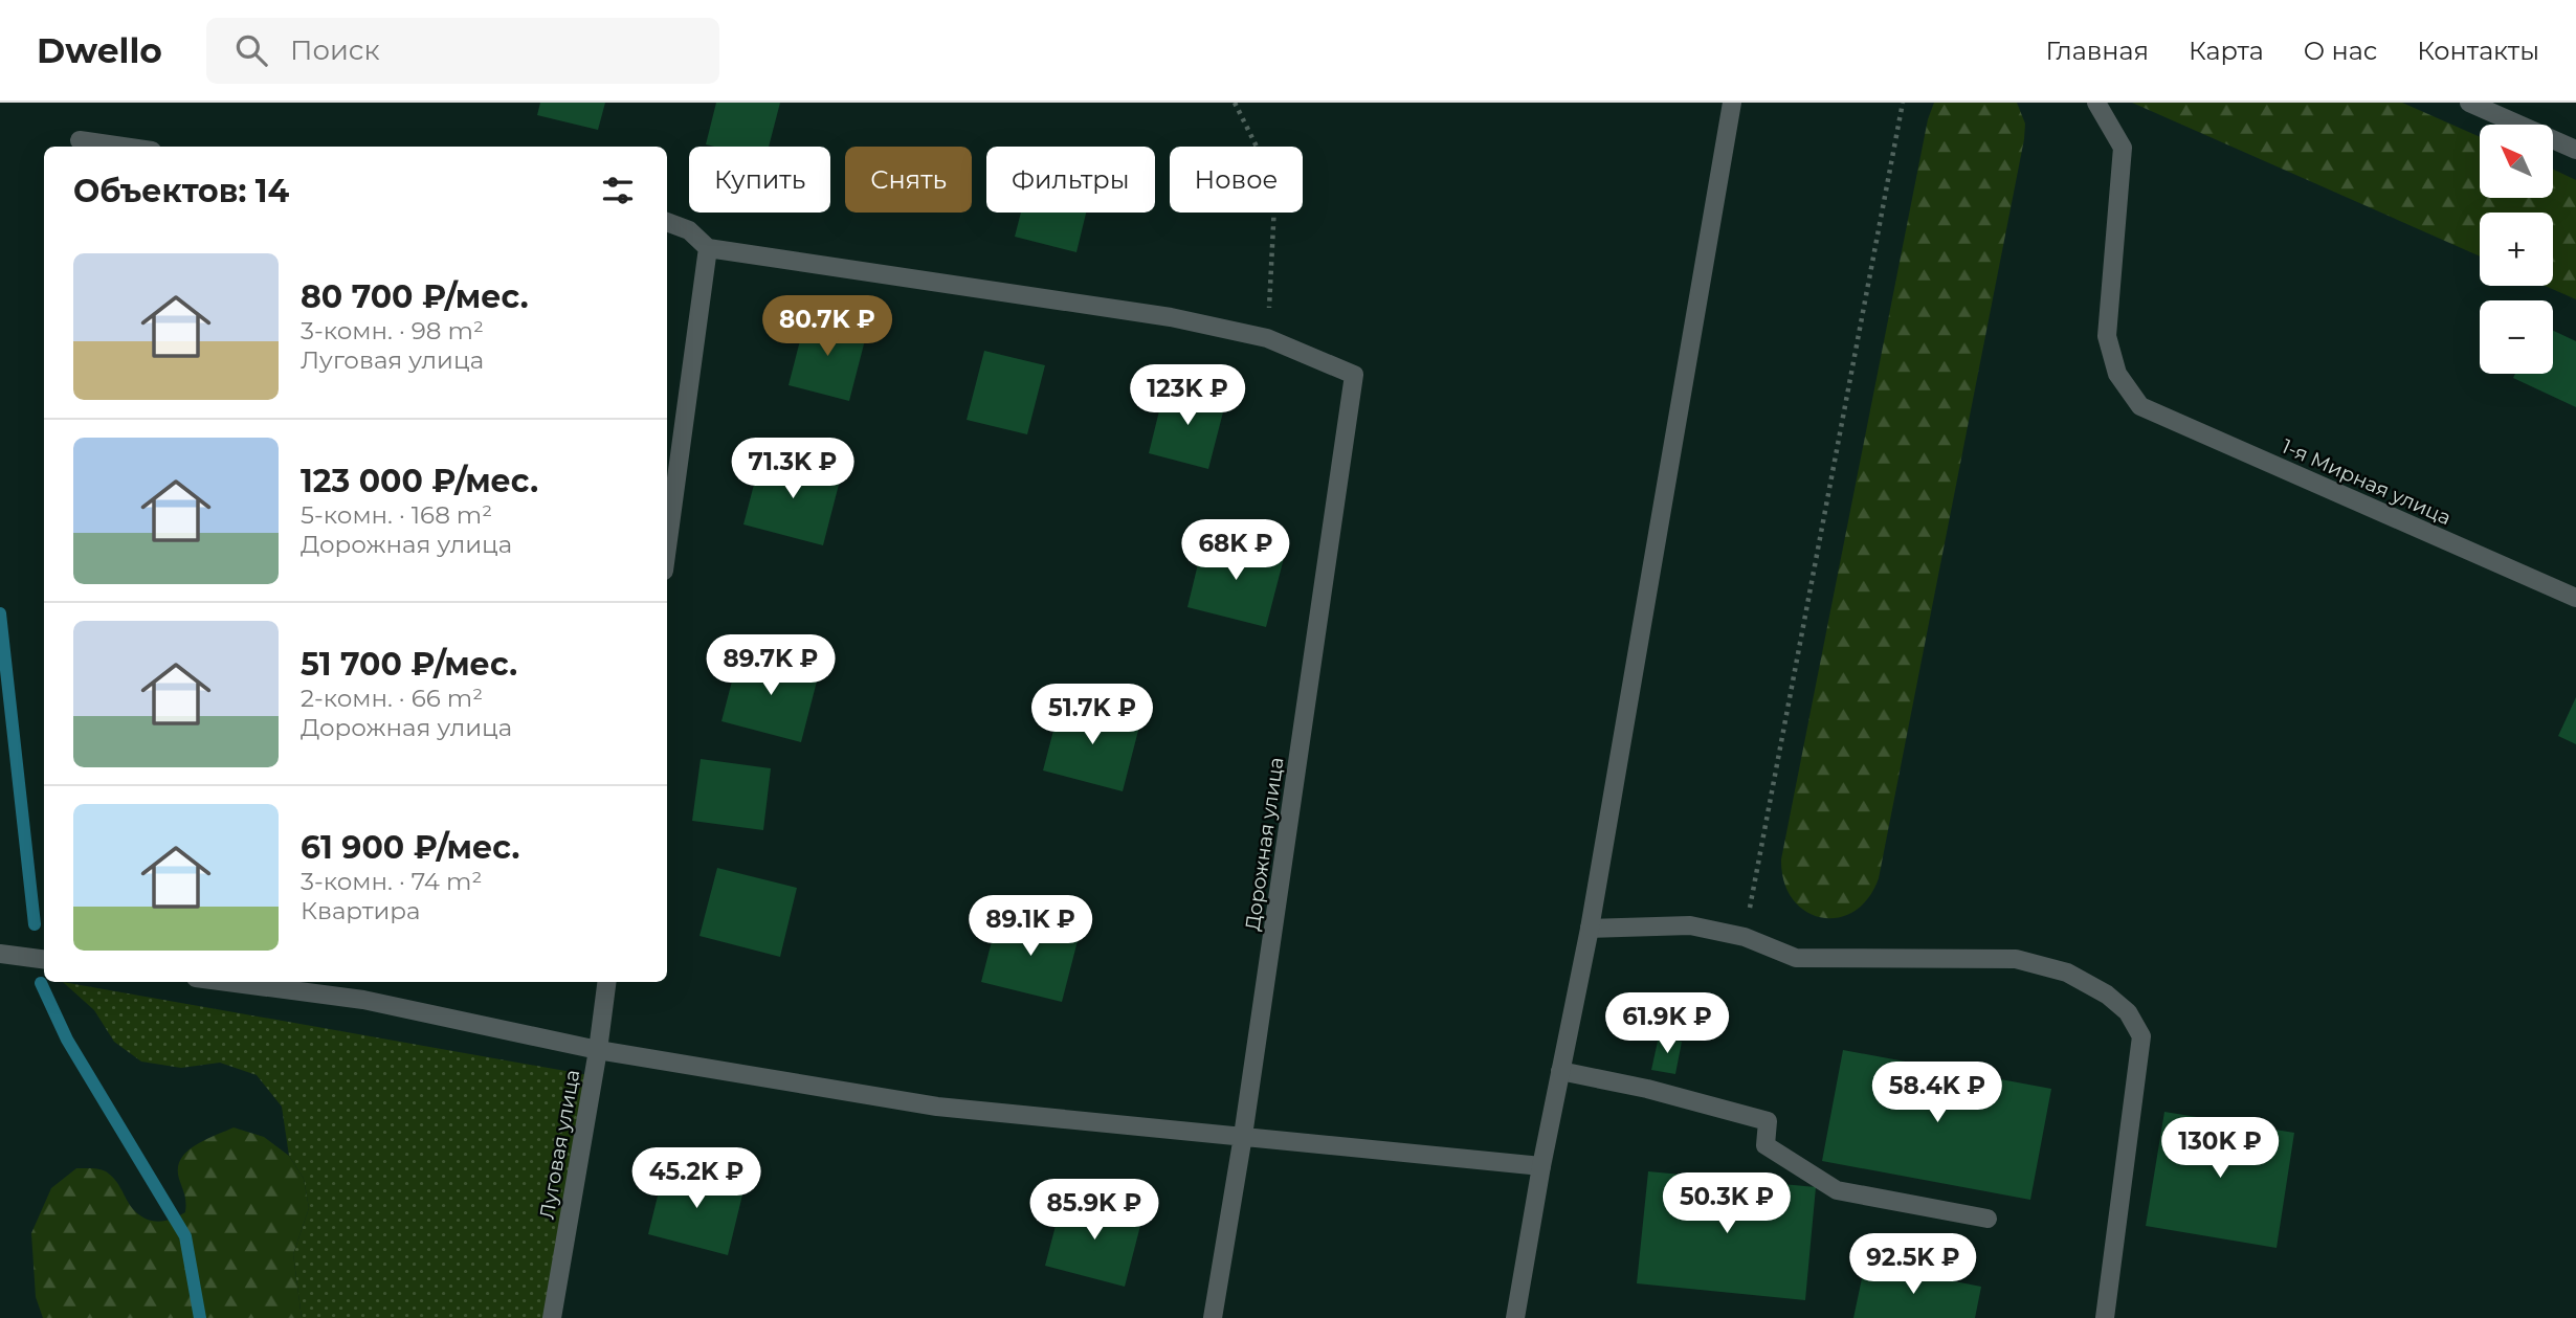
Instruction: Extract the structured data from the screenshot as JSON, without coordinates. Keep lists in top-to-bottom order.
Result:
{
  "streets": {
    "street": ["1-я Мирная улица", "Дорожная улица", "Луговая улица"]
  },
  "north": "top left",
  "page": {
    "header": "Dwello",
    "search": "Поиск",
    "nav": [
      "Главная",
      "Карта",
      "О нас",
      "Контакты"
    ],
    "map_buttons": ["+", "−"],
    "chip": [
      "Купить",
      "Снять",
      "Фильтры",
      "Новое"
    ],
    "heading": "Объектов: 14",
    "list": [
      {
        "name": "80 700 ₽/мес.",
        "note": "3-комн. · 98 m² · Луговая улица"
      },
      {
        "name": "123 000 ₽/мес.",
        "note": "5-комн. · 168 m² · Дорожная улица"
      },
      {
        "name": "51 700 ₽/мес.",
        "note": "2-комн. · 66 m² · Дорожная улица"
      },
      {
        "name": "61 900 ₽/мес.",
        "note": "3-комн. · 74 m² · Квартира"
      }
    ],
    "price": [
      "80.7K ₽",
      "123K ₽",
      "71.3K ₽",
      "68K ₽",
      "89.7K ₽",
      "51.7K ₽",
      "89.1K ₽",
      "61.9K ₽",
      "58.4K ₽",
      "130K ₽",
      "45.2K ₽",
      "50.3K ₽",
      "85.9K ₽",
      "92.5K ₽"
    ]
  }
}
